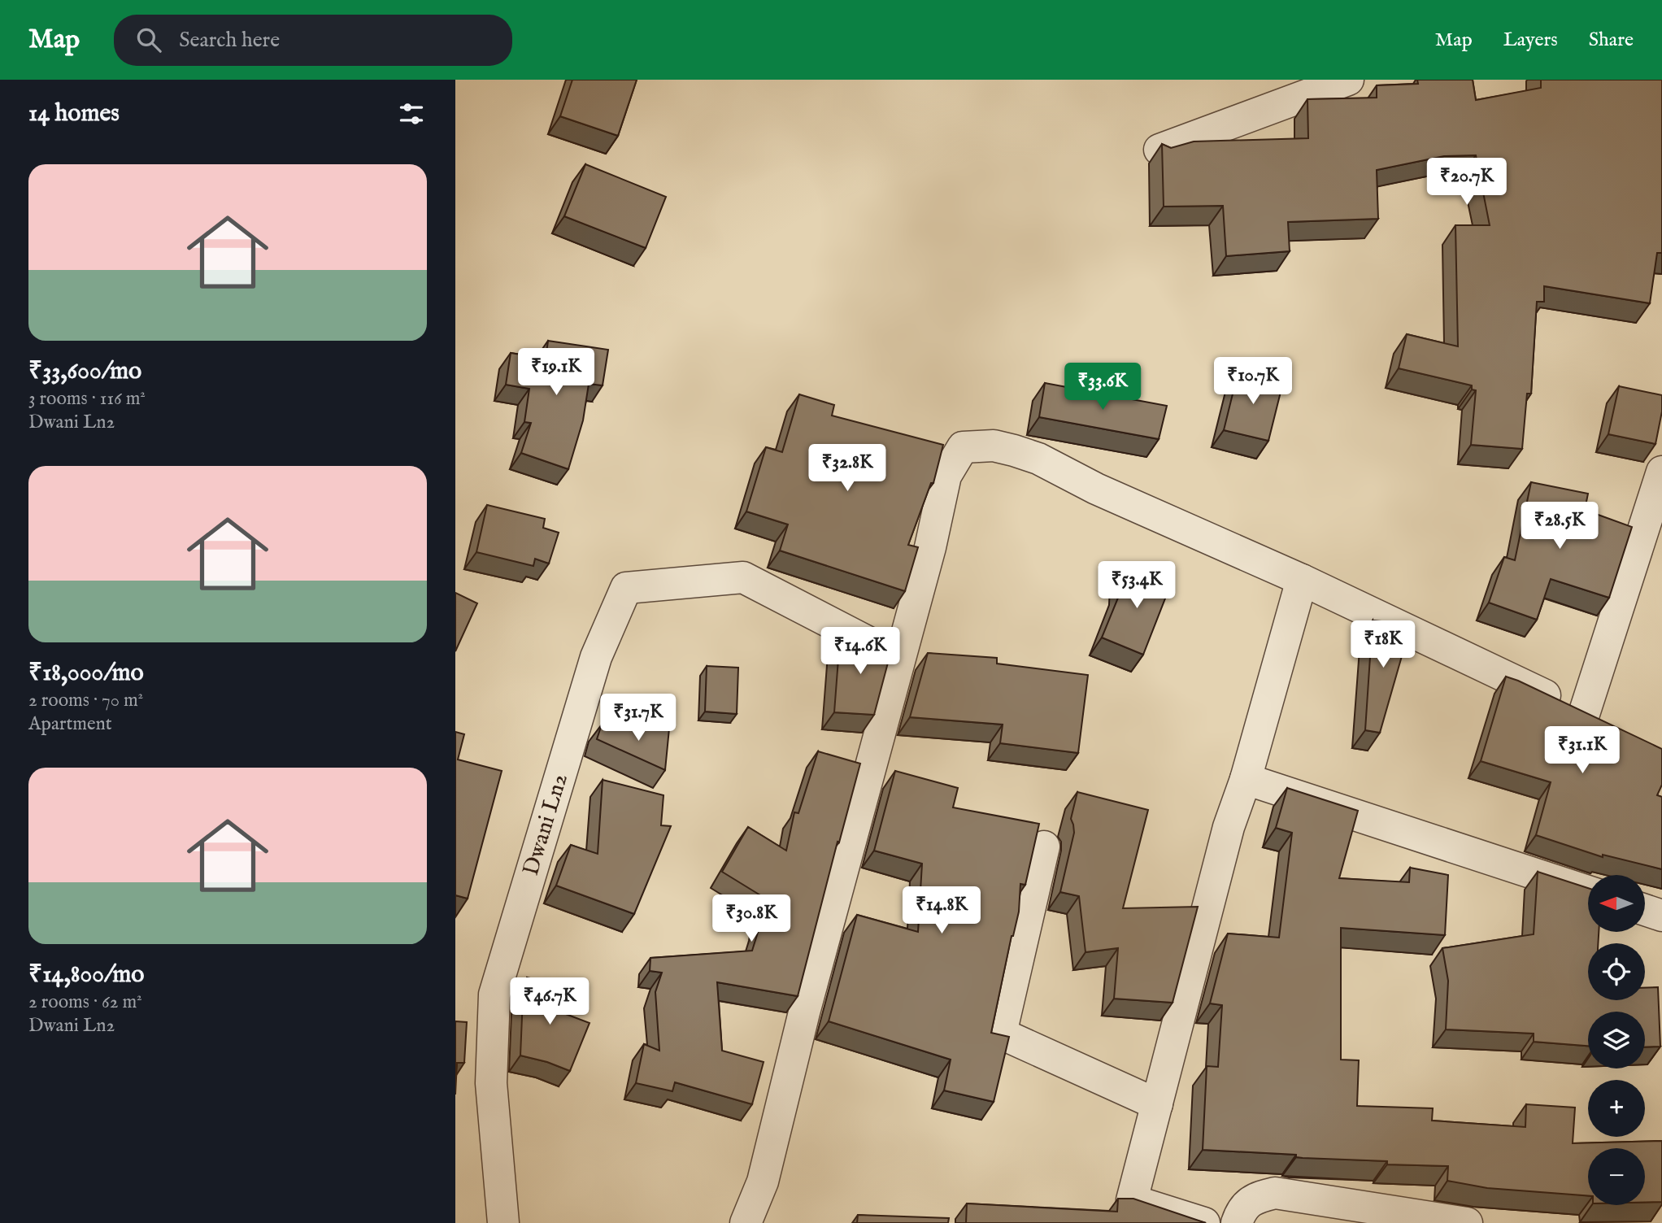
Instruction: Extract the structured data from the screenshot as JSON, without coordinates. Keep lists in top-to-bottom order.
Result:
{
  "streets": {
    "street": ["Dwani Ln2"]
  },
  "north": "left",
  "page": {
    "header": "Map",
    "search": "Search here",
    "nav": ["Map", "Layers", "Share"],
    "heading": "14 homes",
    "list": [
      {
        "name": "₹33,600/mo",
        "note": "3 rooms · 116 m² · Dwani Ln2"
      },
      {
        "name": "₹18,000/mo",
        "note": "2 rooms · 70 m² · Apartment"
      },
      {
        "name": "₹14,800/mo",
        "note": "2 rooms · 62 m² · Dwani Ln2"
      }
    ],
    "price": [
      "₹20.7K",
      "₹19.1K",
      "₹10.7K",
      "₹33.6K",
      "₹32.8K",
      "₹28.5K",
      "₹53.4K",
      "₹18K",
      "₹14.6K",
      "₹31.7K",
      "₹31.1K",
      "₹14.8K",
      "₹30.8K",
      "₹46.7K"
    ],
    "map_buttons": ["+", "−"]
  }
}
